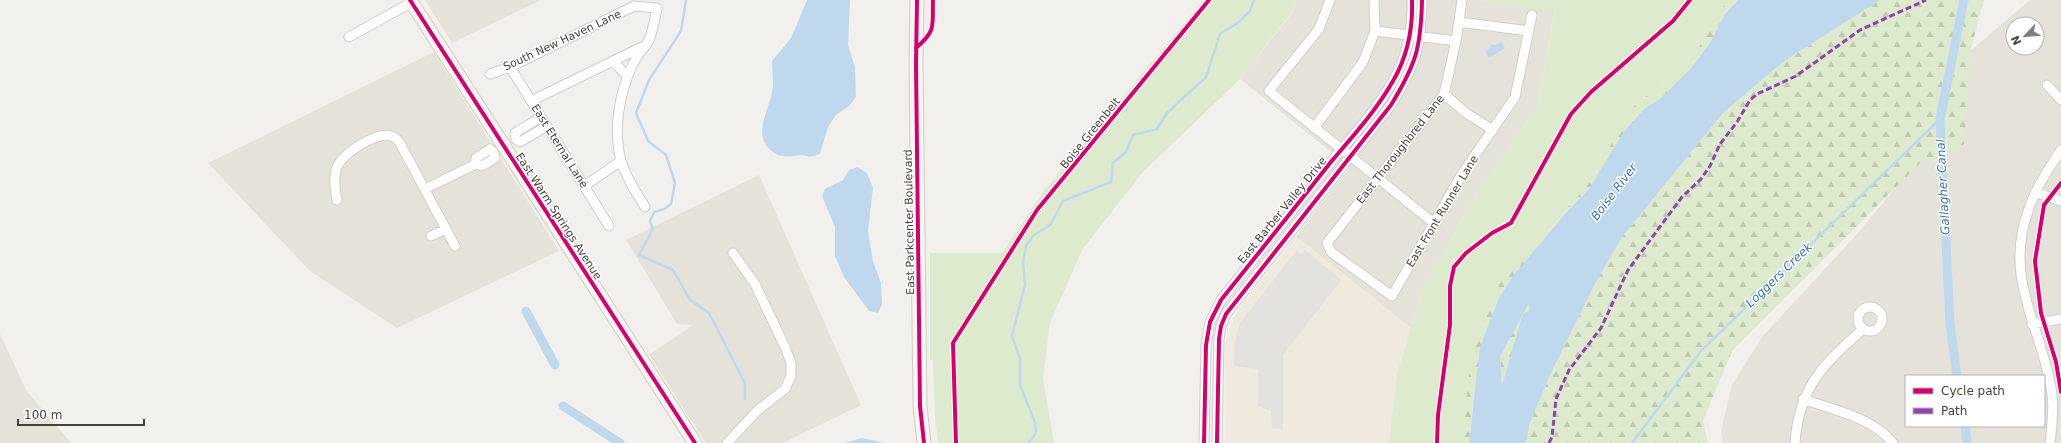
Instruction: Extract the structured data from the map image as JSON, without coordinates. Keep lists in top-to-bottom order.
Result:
{
  "streets": {
    "street": [
      "South New Haven Lane",
      "East Eternal Lane",
      "East Thoroughbred Lane",
      "East Barber Valley Drive",
      "East Front Runner Lane",
      "East Warm Springs Avenue",
      "East Parkcenter Boulevard"
    ],
    "cycle path": ["Boise Greenbelt"]
  },
  "crossings": [
    ["South New Haven Lane", "East Eternal Lane"],
    ["East Thoroughbred Lane", "East Front Runner Lane"]
  ],
  "water": ["Gallagher Canal", "Boise River", "Loggers Creek"],
  "legend": ["Cycle path", "Path"],
  "scale_bar": "100 m",
  "north": "bottom left"
}
